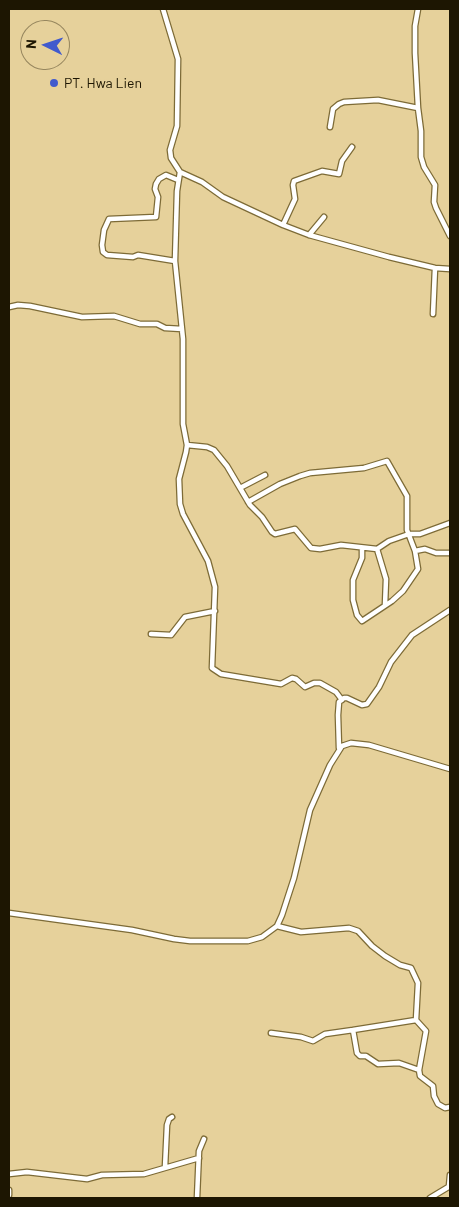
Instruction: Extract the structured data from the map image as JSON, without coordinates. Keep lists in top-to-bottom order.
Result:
{
  "places": ["PT. Hwa Lien"],
  "north": "left"
}
